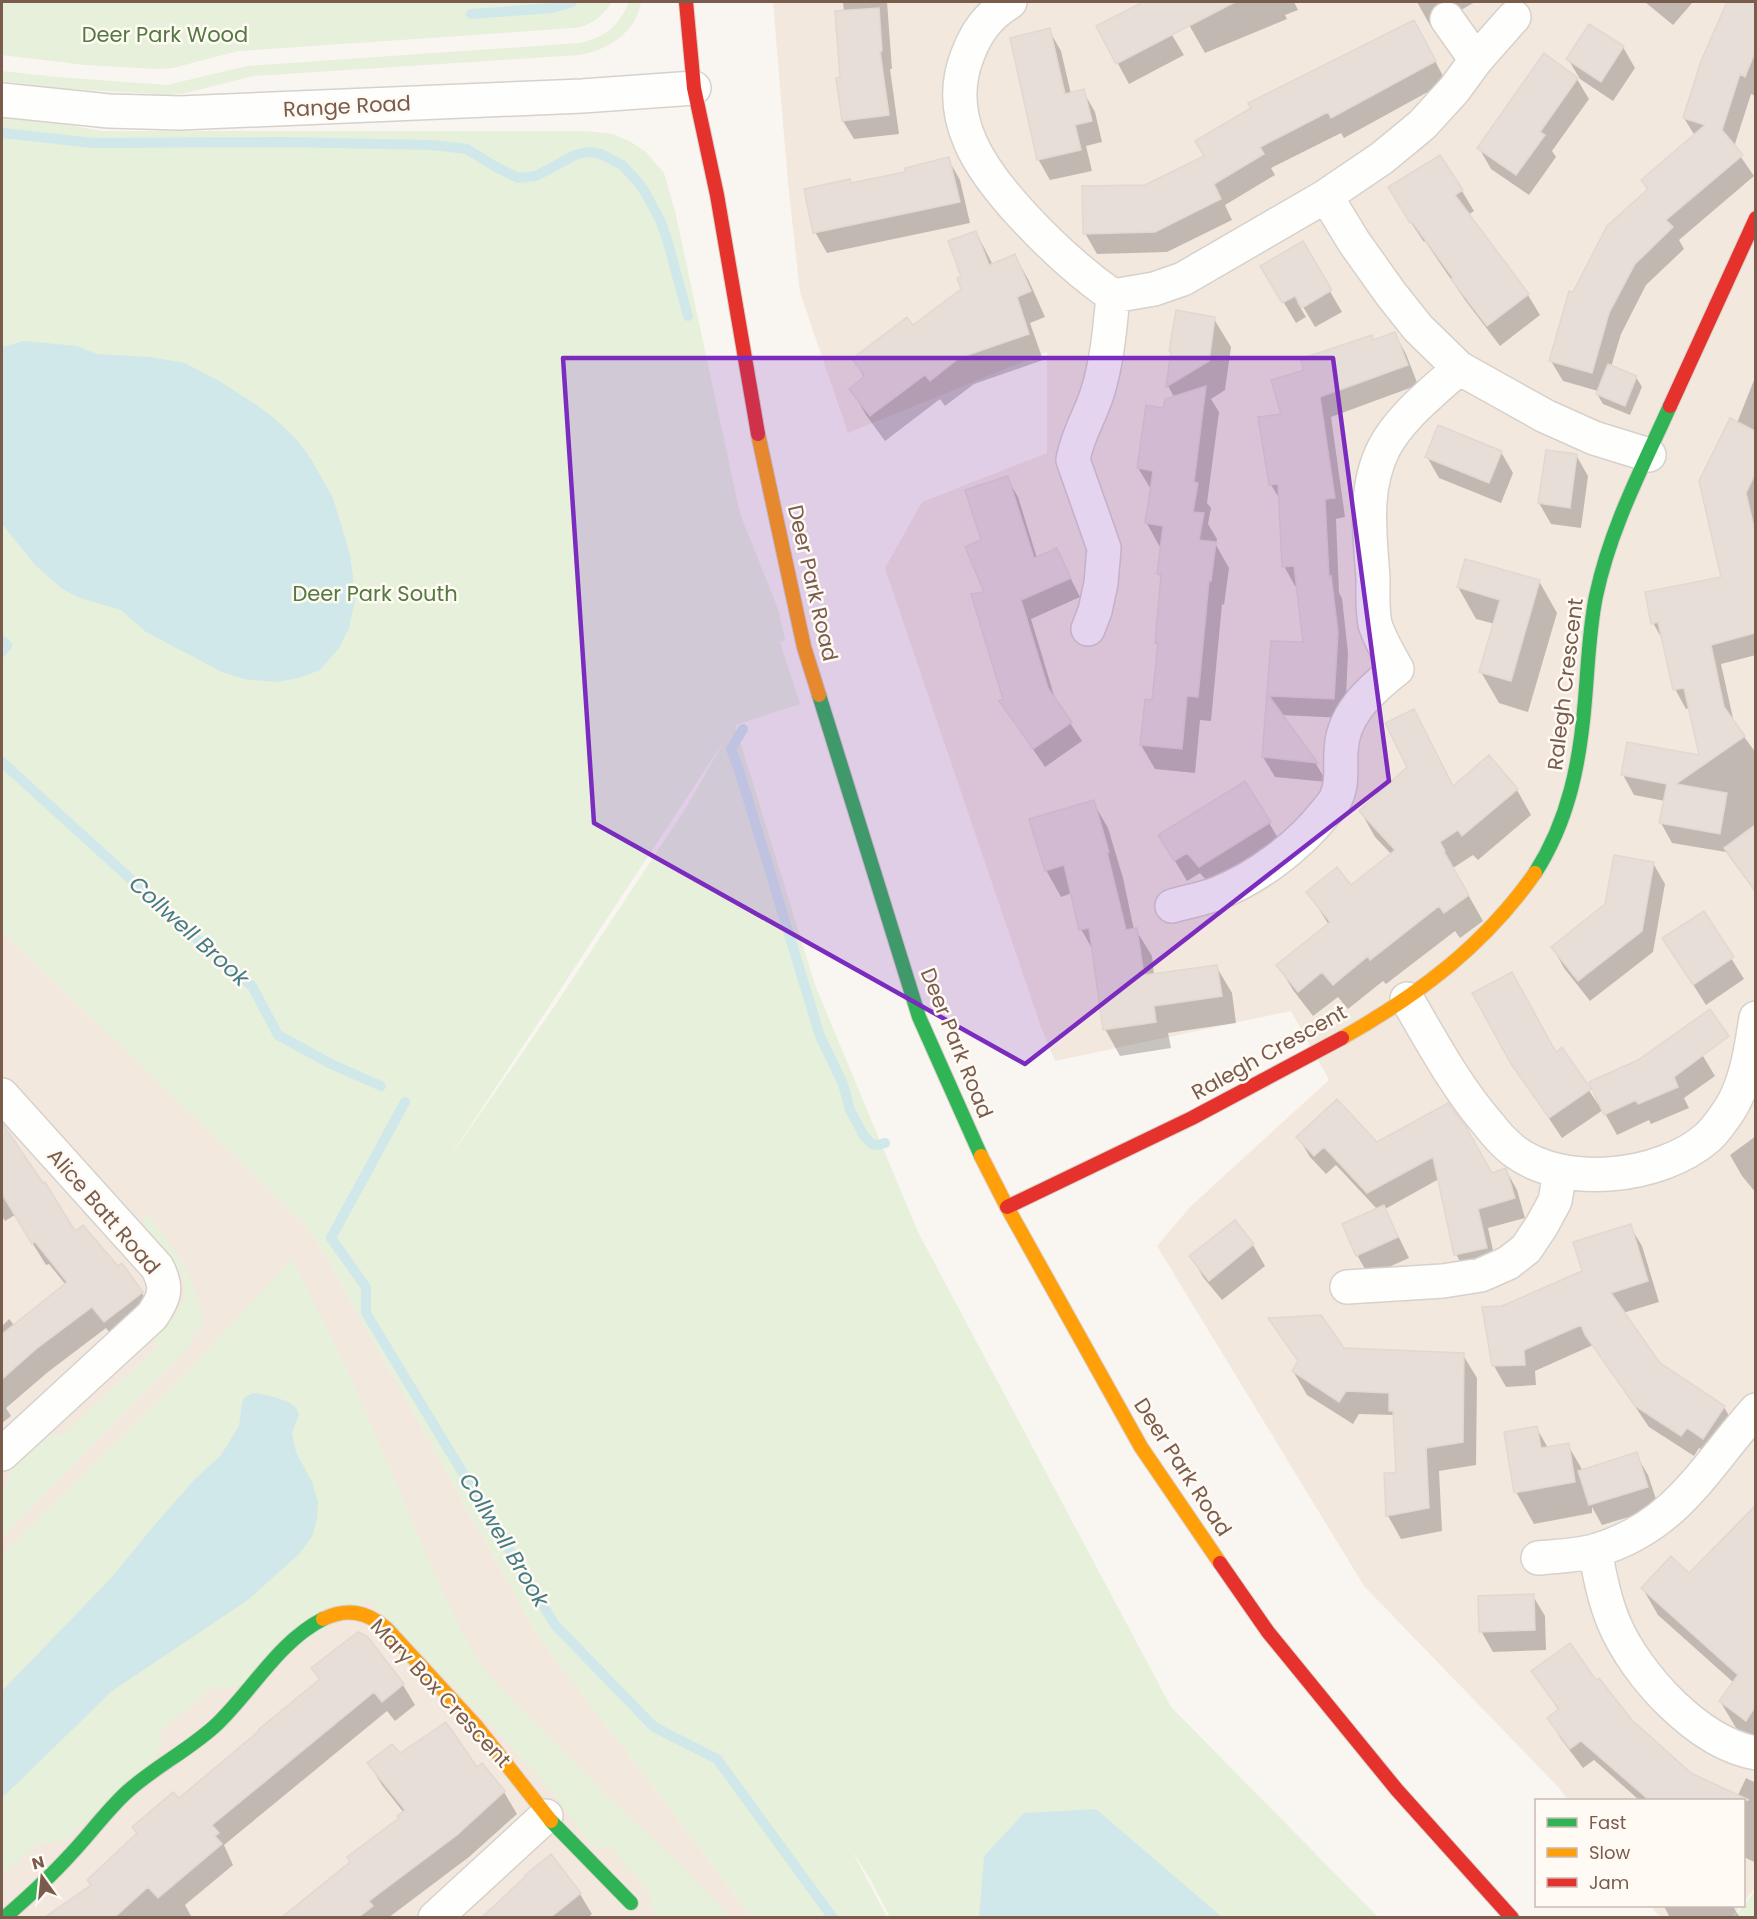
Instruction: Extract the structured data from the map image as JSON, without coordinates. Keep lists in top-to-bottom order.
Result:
{
  "streets": {
    "street": [
      "Range Road",
      "Deer Park Road",
      "Ralegh Crescent",
      "Alice Batt Road",
      "Mary Box Crescent"
    ]
  },
  "crossings": [
    ["Range Road", "Deer Park Road"],
    ["Deer Park Road", "Ralegh Crescent"]
  ],
  "water": ["Collwell Brook"],
  "parks": ["Deer Park Wood", "Deer Park South"],
  "legend": ["Fast", "Slow", "Jam"],
  "north": "top"
}
